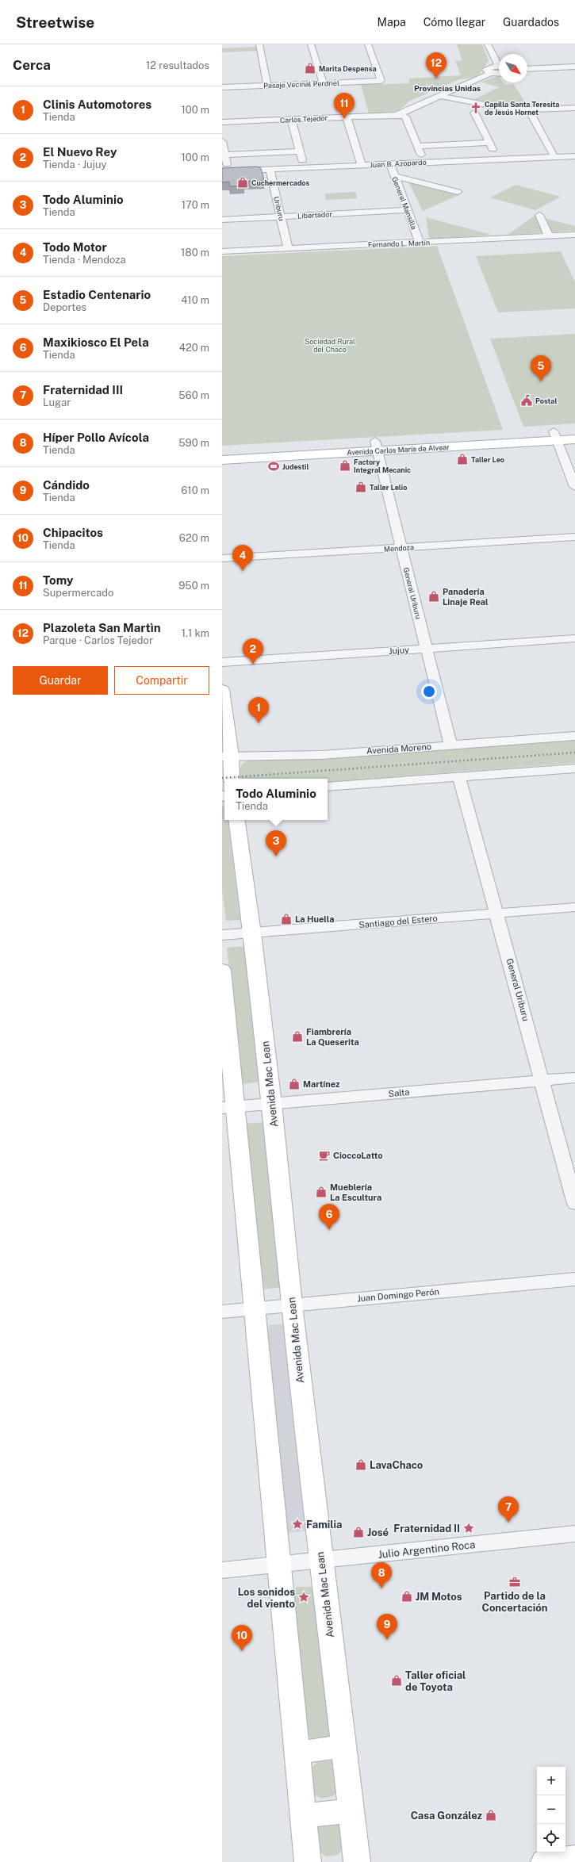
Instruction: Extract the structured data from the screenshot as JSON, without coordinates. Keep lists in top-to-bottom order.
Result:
{
  "streets": {
    "main road": ["Avenida Carlos María de Alvear", "Avenida Mac Lean"],
    "street": [
      "Pasaje Vecinal Perdriel",
      "Carlos Tejedor",
      "Juan B. Azopardo",
      "General Mansilla",
      "Uriburu",
      "Libertador",
      "Fernando L. Martín",
      "Mendoza",
      "General Uriburu",
      "Jujuy",
      "Avenida Moreno",
      "Santiago del Estero",
      "Salta",
      "Juan Domingo Perón",
      "Julio Argentino Roca"
    ]
  },
  "crossings": [
    ["Juan B. Azopardo", "General Mansilla"],
    ["Juan B. Azopardo", "Uriburu"],
    ["General Mansilla", "Libertador"],
    ["General Mansilla", "Fernando L. Martín"],
    ["Uriburu", "Libertador"],
    ["Uriburu", "Fernando L. Martín"],
    ["Avenida Carlos María de Alvear", "General Uriburu"],
    ["Mendoza", "General Uriburu"],
    ["General Uriburu", "Jujuy"],
    ["General Uriburu", "Avenida Moreno"],
    ["General Uriburu", "Santiago del Estero"],
    ["General Uriburu", "Salta"],
    ["Santiago del Estero", "Avenida Mac Lean"],
    ["Avenida Mac Lean", "Salta"],
    ["Avenida Mac Lean", "Juan Domingo Perón"],
    ["Avenida Mac Lean", "Julio Argentino Roca"]
  ],
  "districts": ["Provincias Unidas"],
  "parks": ["Sociedad Rural del Chaco"],
  "places": {
    "shop": [
      "Marita Despensa",
      "Cuchermercados",
      "Taller Leo",
      "Factory Integral Mecanic",
      "Taller Lelio",
      "Panadería Linaje Real",
      "La Huella",
      "Fiambrería La Queserita",
      "Martínez",
      "Mueblería La Escultura",
      "LavaChaco",
      "José",
      "JM Motos",
      "Taller oficial de Toyota",
      "Casa González"
    ],
    "church": ["Capilla Santa Teresita de Jesús Hornet"],
    "public building": ["Postal"],
    "sports": ["Judestil"],
    "cafe": ["CioccoLatto"],
    "place": ["Familia", "Fraternidad II", "Los sonidos del viento"],
    "office": ["Partido de la Concertación"]
  },
  "north": "bottom right",
  "page": {
    "header": "Streetwise",
    "nav": ["Mapa", "Cómo llegar", "Guardados"],
    "heading": ["Cerca", "12 resultados"],
    "pins": [
      "12",
      "11",
      "5",
      "4",
      "2",
      "1",
      "3",
      "6",
      "7",
      "8",
      "9",
      "10"
    ],
    "list": [
      {
        "mark": "1",
        "name": "Clinis Automotores",
        "note": "Tienda",
        "value": "100 m"
      },
      {
        "mark": "2",
        "name": "El Nuevo Rey",
        "note": "Tienda · Jujuy",
        "value": "100 m"
      },
      {
        "mark": "3",
        "name": "Todo Aluminio",
        "note": "Tienda",
        "value": "170 m"
      },
      {
        "mark": "4",
        "name": "Todo Motor",
        "note": "Tienda · Mendoza",
        "value": "180 m"
      },
      {
        "mark": "5",
        "name": "Estadio Centenario",
        "note": "Deportes",
        "value": "410 m"
      },
      {
        "mark": "6",
        "name": "Maxikiosco El Pela",
        "note": "Tienda",
        "value": "420 m"
      },
      {
        "mark": "7",
        "name": "Fraternidad III",
        "note": "Lugar",
        "value": "560 m"
      },
      {
        "mark": "8",
        "name": "Híper Pollo Avícola",
        "note": "Tienda",
        "value": "590 m"
      },
      {
        "mark": "9",
        "name": "Cándido",
        "note": "Tienda",
        "value": "610 m"
      },
      {
        "mark": "10",
        "name": "Chipacitos",
        "note": "Tienda",
        "value": "620 m"
      },
      {
        "mark": "11",
        "name": "Tomy",
        "note": "Supermercado",
        "value": "950 m"
      },
      {
        "mark": "12",
        "name": "Plazoleta San Martìn",
        "note": "Parque · Carlos Tejedor",
        "value": "1.1 km"
      }
    ],
    "buttons": ["Guardar", "Compartir"],
    "popup": ["Todo Aluminio", "Tienda"],
    "map_buttons": ["+", "−"]
  }
}
